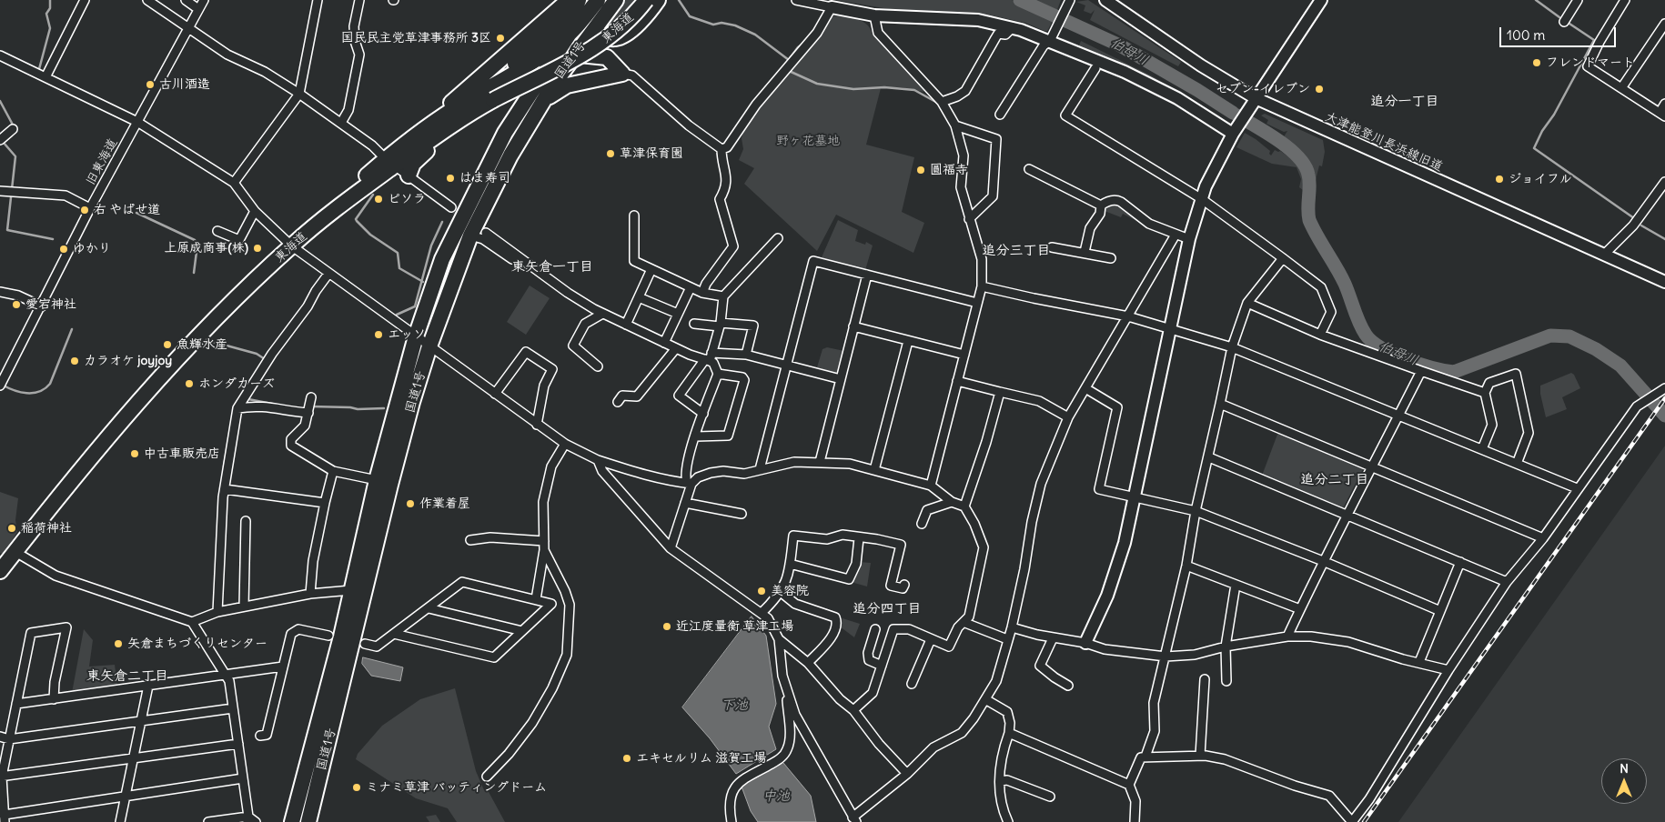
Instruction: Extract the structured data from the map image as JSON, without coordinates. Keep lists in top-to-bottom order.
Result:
{
  "streets": {
    "highway": ["東海道", "国道1号"],
    "street": ["大津能登川長浜線旧道", "旧東海道"]
  },
  "crossings": [
    ["東海道", "国道1号"]
  ],
  "districts": [
    "追分一丁目",
    "追分三丁目",
    "東矢倉一丁目",
    "追分二丁目",
    "追分四丁目",
    "東矢倉二丁目"
  ],
  "water": ["伯母川", "下池", "中池"],
  "parks": ["野ヶ花墓地"],
  "places": [
    "国民民主党草津事務所 3区",
    "フレンドマート",
    "古川酒造",
    "セブン-イレブン",
    "草津保育園",
    "圓福寺",
    "はま寿司",
    "ジョイフル",
    "ピソラ",
    "右 やばせ道",
    "上原成商事(株)",
    "ゆかり",
    "愛宕神社",
    "エッソ",
    "魚輝水産",
    "カラオケ joyjoy",
    "ホンダカーズ",
    "中古車販売店",
    "作業着屋",
    "稲荷神社",
    "美容院",
    "近江度量衡 草津工場",
    "矢倉まちづくりセンター",
    "エキセルリム 滋賀工場",
    "ミナミ草津 バッティングドーム"
  ],
  "scale_bar": "100 m",
  "north": "top"
}
